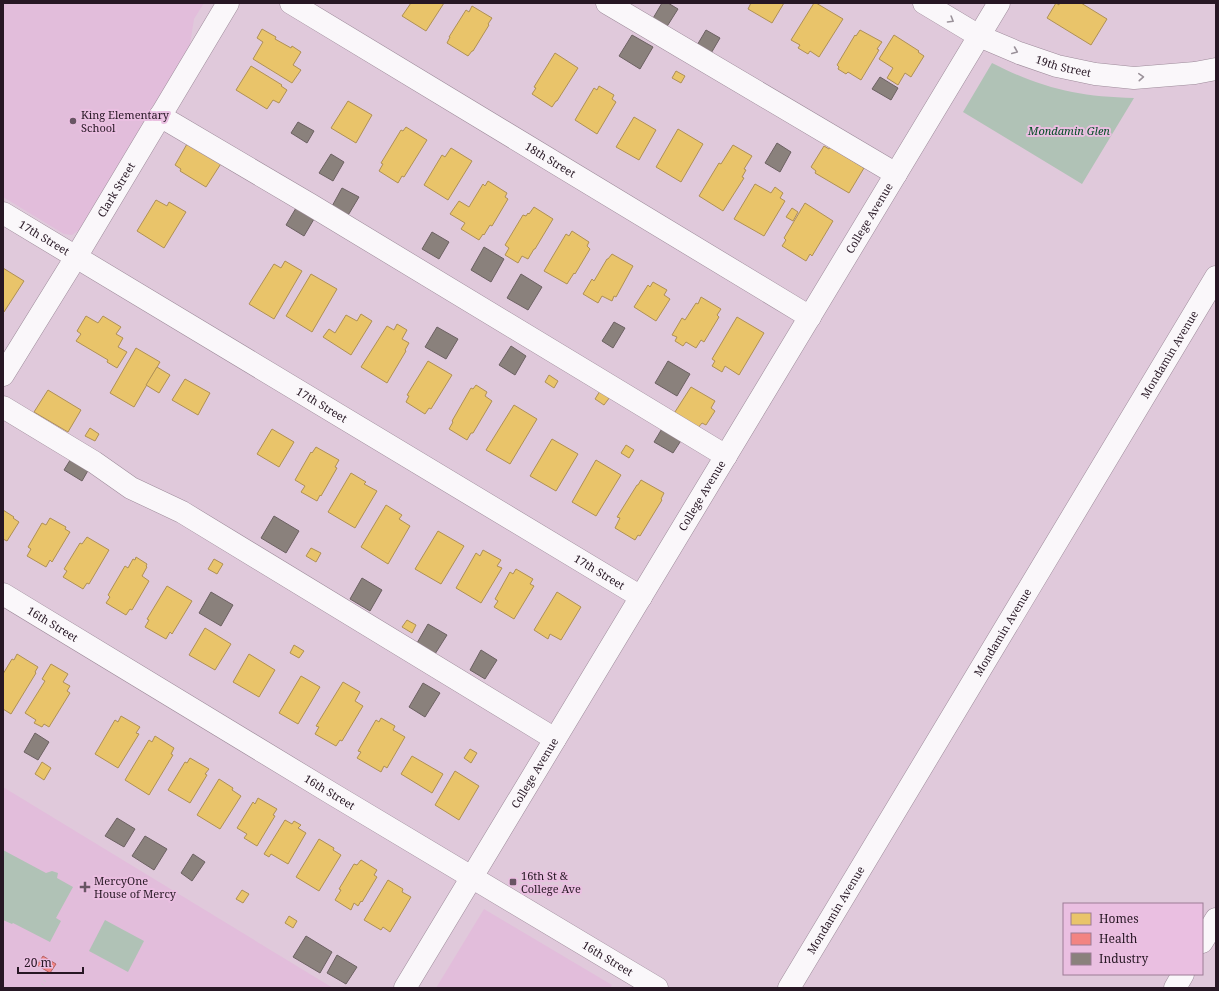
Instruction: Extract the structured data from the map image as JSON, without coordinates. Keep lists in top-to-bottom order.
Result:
{
  "streets": {
    "street": [
      "19th Street",
      "18th Street",
      "Clark Street",
      "College Avenue",
      "17th Street",
      "Mondamin Avenue",
      "16th Street"
    ]
  },
  "crossings": [
    ["19th Street", "College Avenue"],
    ["18th Street", "College Avenue"],
    ["Clark Street", "17th Street"],
    ["College Avenue", "17th Street"],
    ["College Avenue", "16th Street"]
  ],
  "one_way": ["19th Street"],
  "parks": ["Mondamin Glen"],
  "places": {
    "other": ["King Elementary School"],
    "transit": ["16th St & College Ave"],
    "health": ["MercyOne House of Mercy"]
  },
  "legend": ["Homes", "Health", "Industry"],
  "scale_bar": "20 m"
}
